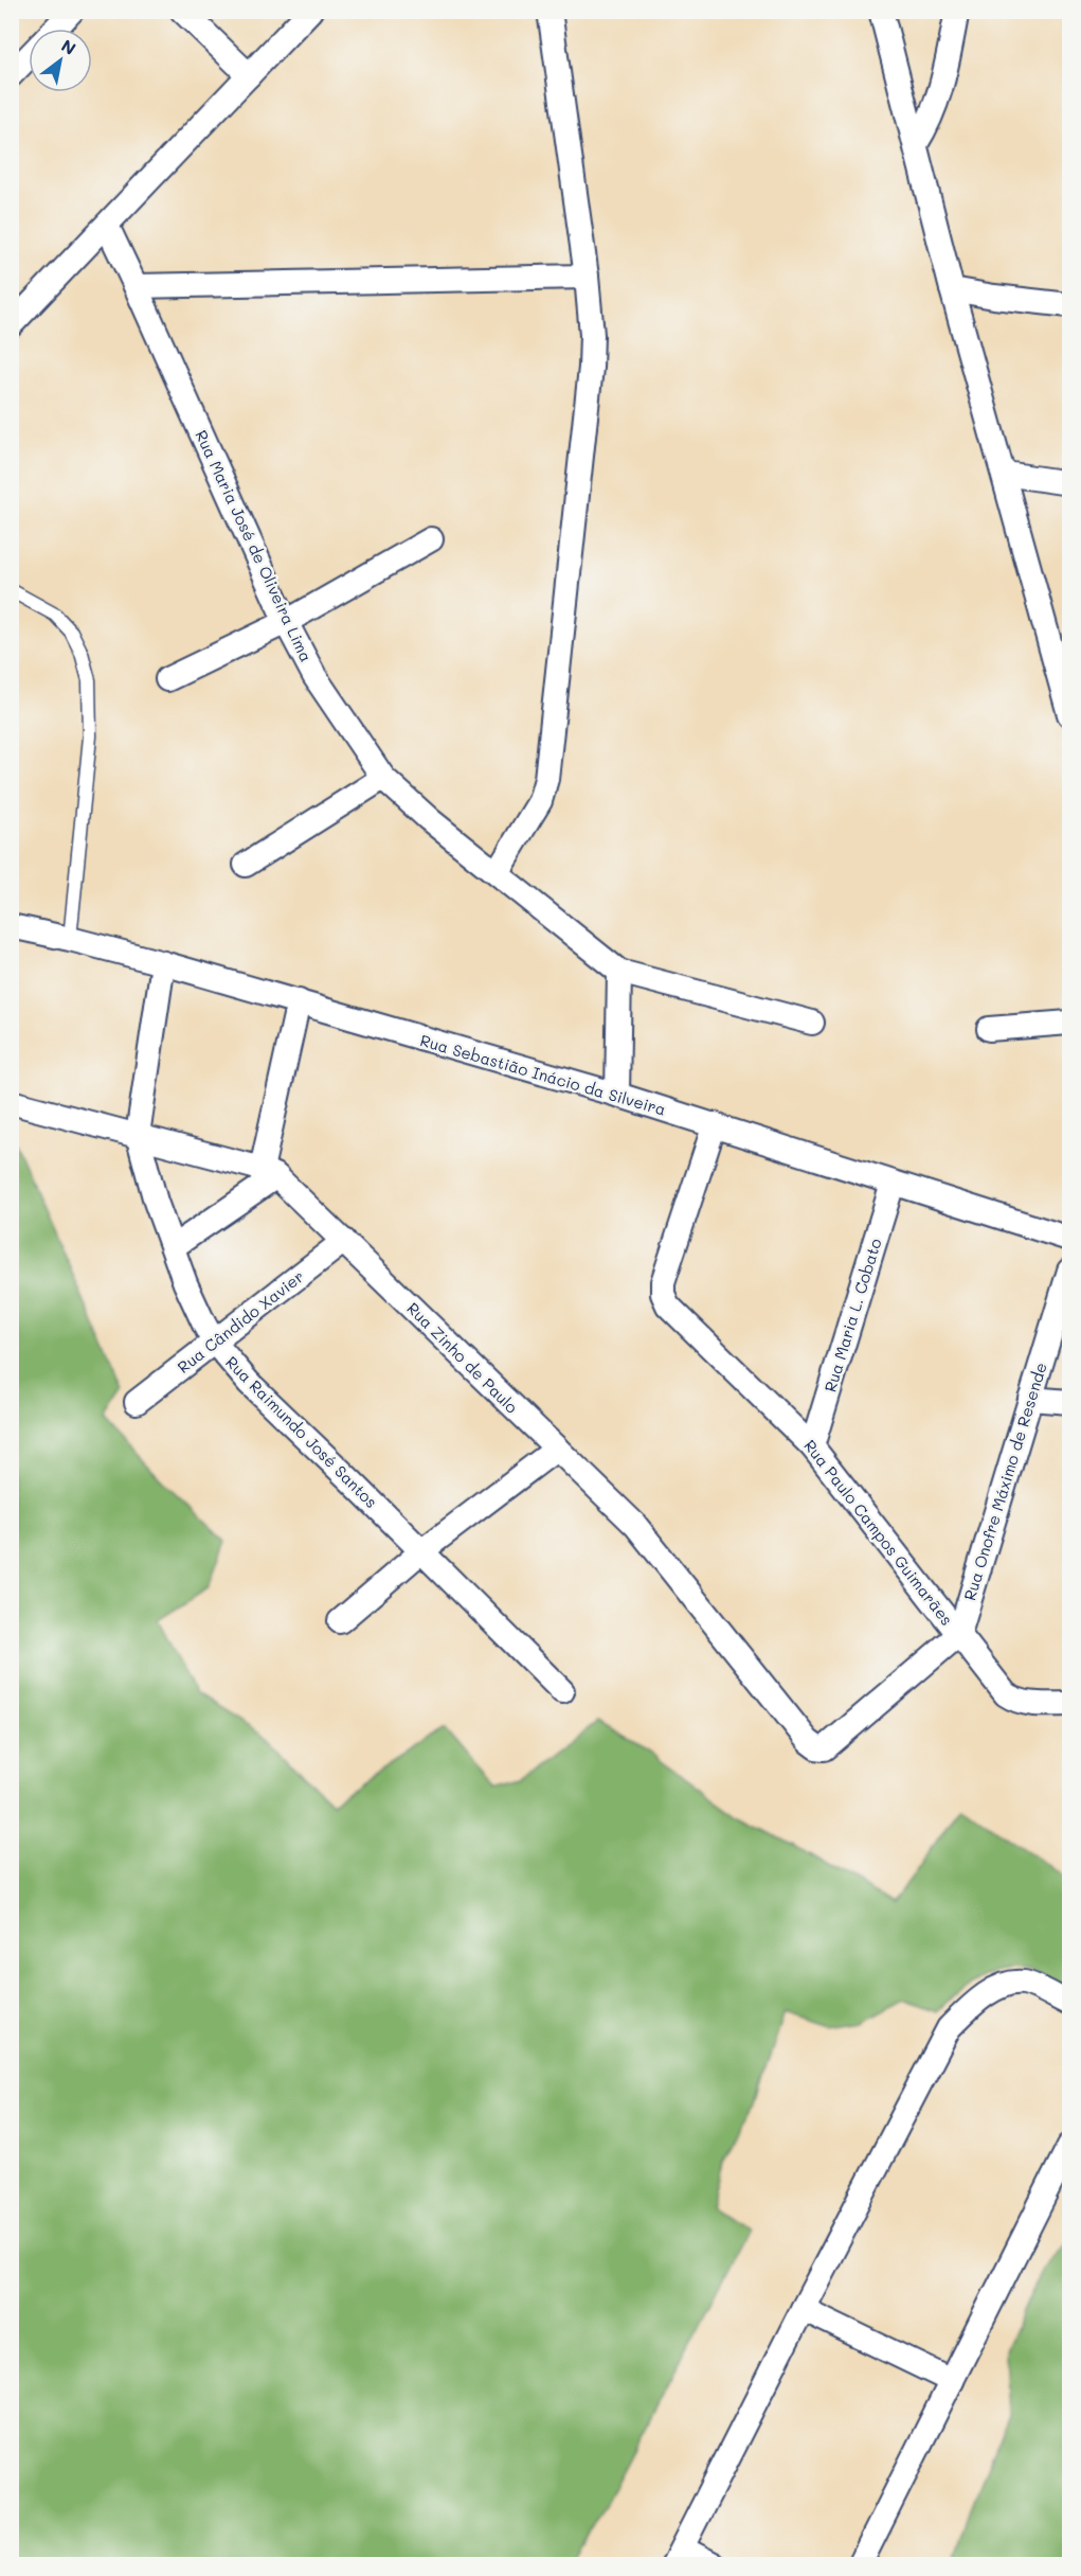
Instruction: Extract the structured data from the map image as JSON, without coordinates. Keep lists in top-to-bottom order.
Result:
{
  "streets": {
    "street": [
      "Rua Maria José de Oliveira Lima",
      "Rua Sebastião Inácio da Silveira",
      "Rua Maria L. Cobato",
      "Rua Cândido Xavier",
      "Rua Zinho de Paulo",
      "Rua Raimundo José Santos",
      "Rua Onofre Máximo de Resende",
      "Rua Paulo Campos Guimarães"
    ]
  },
  "crossings": [
    ["Rua Sebastião Inácio da Silveira", "Rua Maria L. Cobato"],
    ["Rua Sebastião Inácio da Silveira", "Rua Raimundo José Santos"],
    ["Rua Sebastião Inácio da Silveira", "Rua Paulo Campos Guimarães"],
    ["Rua Maria L. Cobato", "Rua Paulo Campos Guimarães"],
    ["Rua Cândido Xavier", "Rua Zinho de Paulo"],
    ["Rua Cândido Xavier", "Rua Raimundo José Santos"],
    ["Rua Zinho de Paulo", "Rua Raimundo José Santos"],
    ["Rua Zinho de Paulo", "Rua Onofre Máximo de Resende"],
    ["Rua Zinho de Paulo", "Rua Paulo Campos Guimarães"],
    ["Rua Onofre Máximo de Resende", "Rua Paulo Campos Guimarães"]
  ],
  "north": "top right"
}
